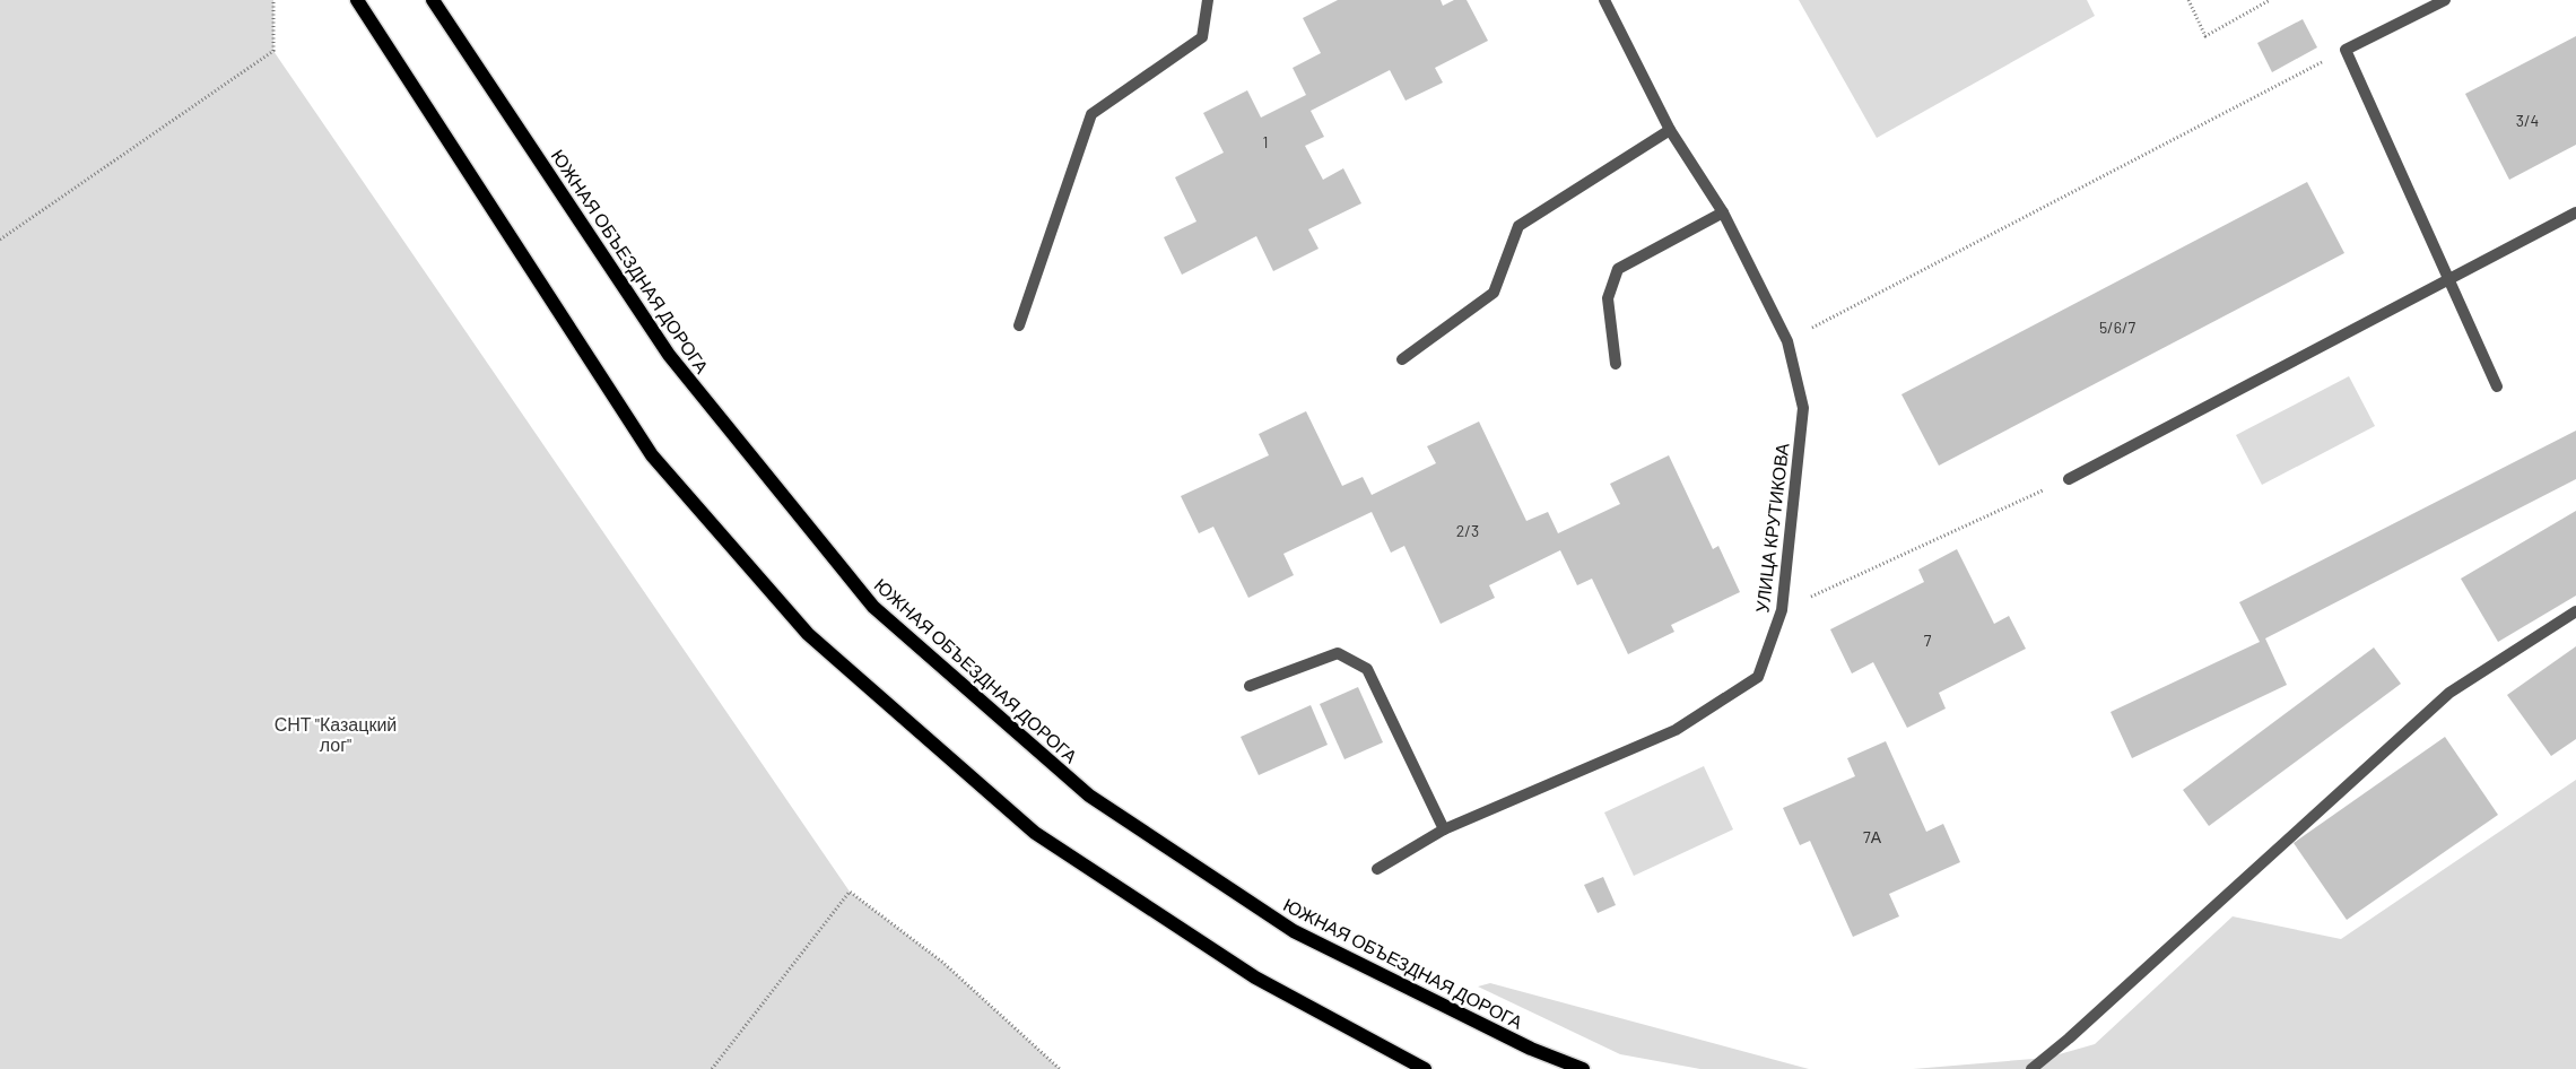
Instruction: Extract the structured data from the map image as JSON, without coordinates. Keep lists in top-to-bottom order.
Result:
{
  "streets": {
    "main road": ["ЮЖНАЯ ОБЪЕЗДНАЯ ДОРОГА"],
    "lane": ["УЛИЦА КРУТИКОВА"]
  },
  "parks": ["СНТ \"Казацкий лог\""],
  "house_numbers": [
    "3/4",
    "1",
    "5/6/7",
    "2/3",
    "7",
    "7А"
  ]
}
